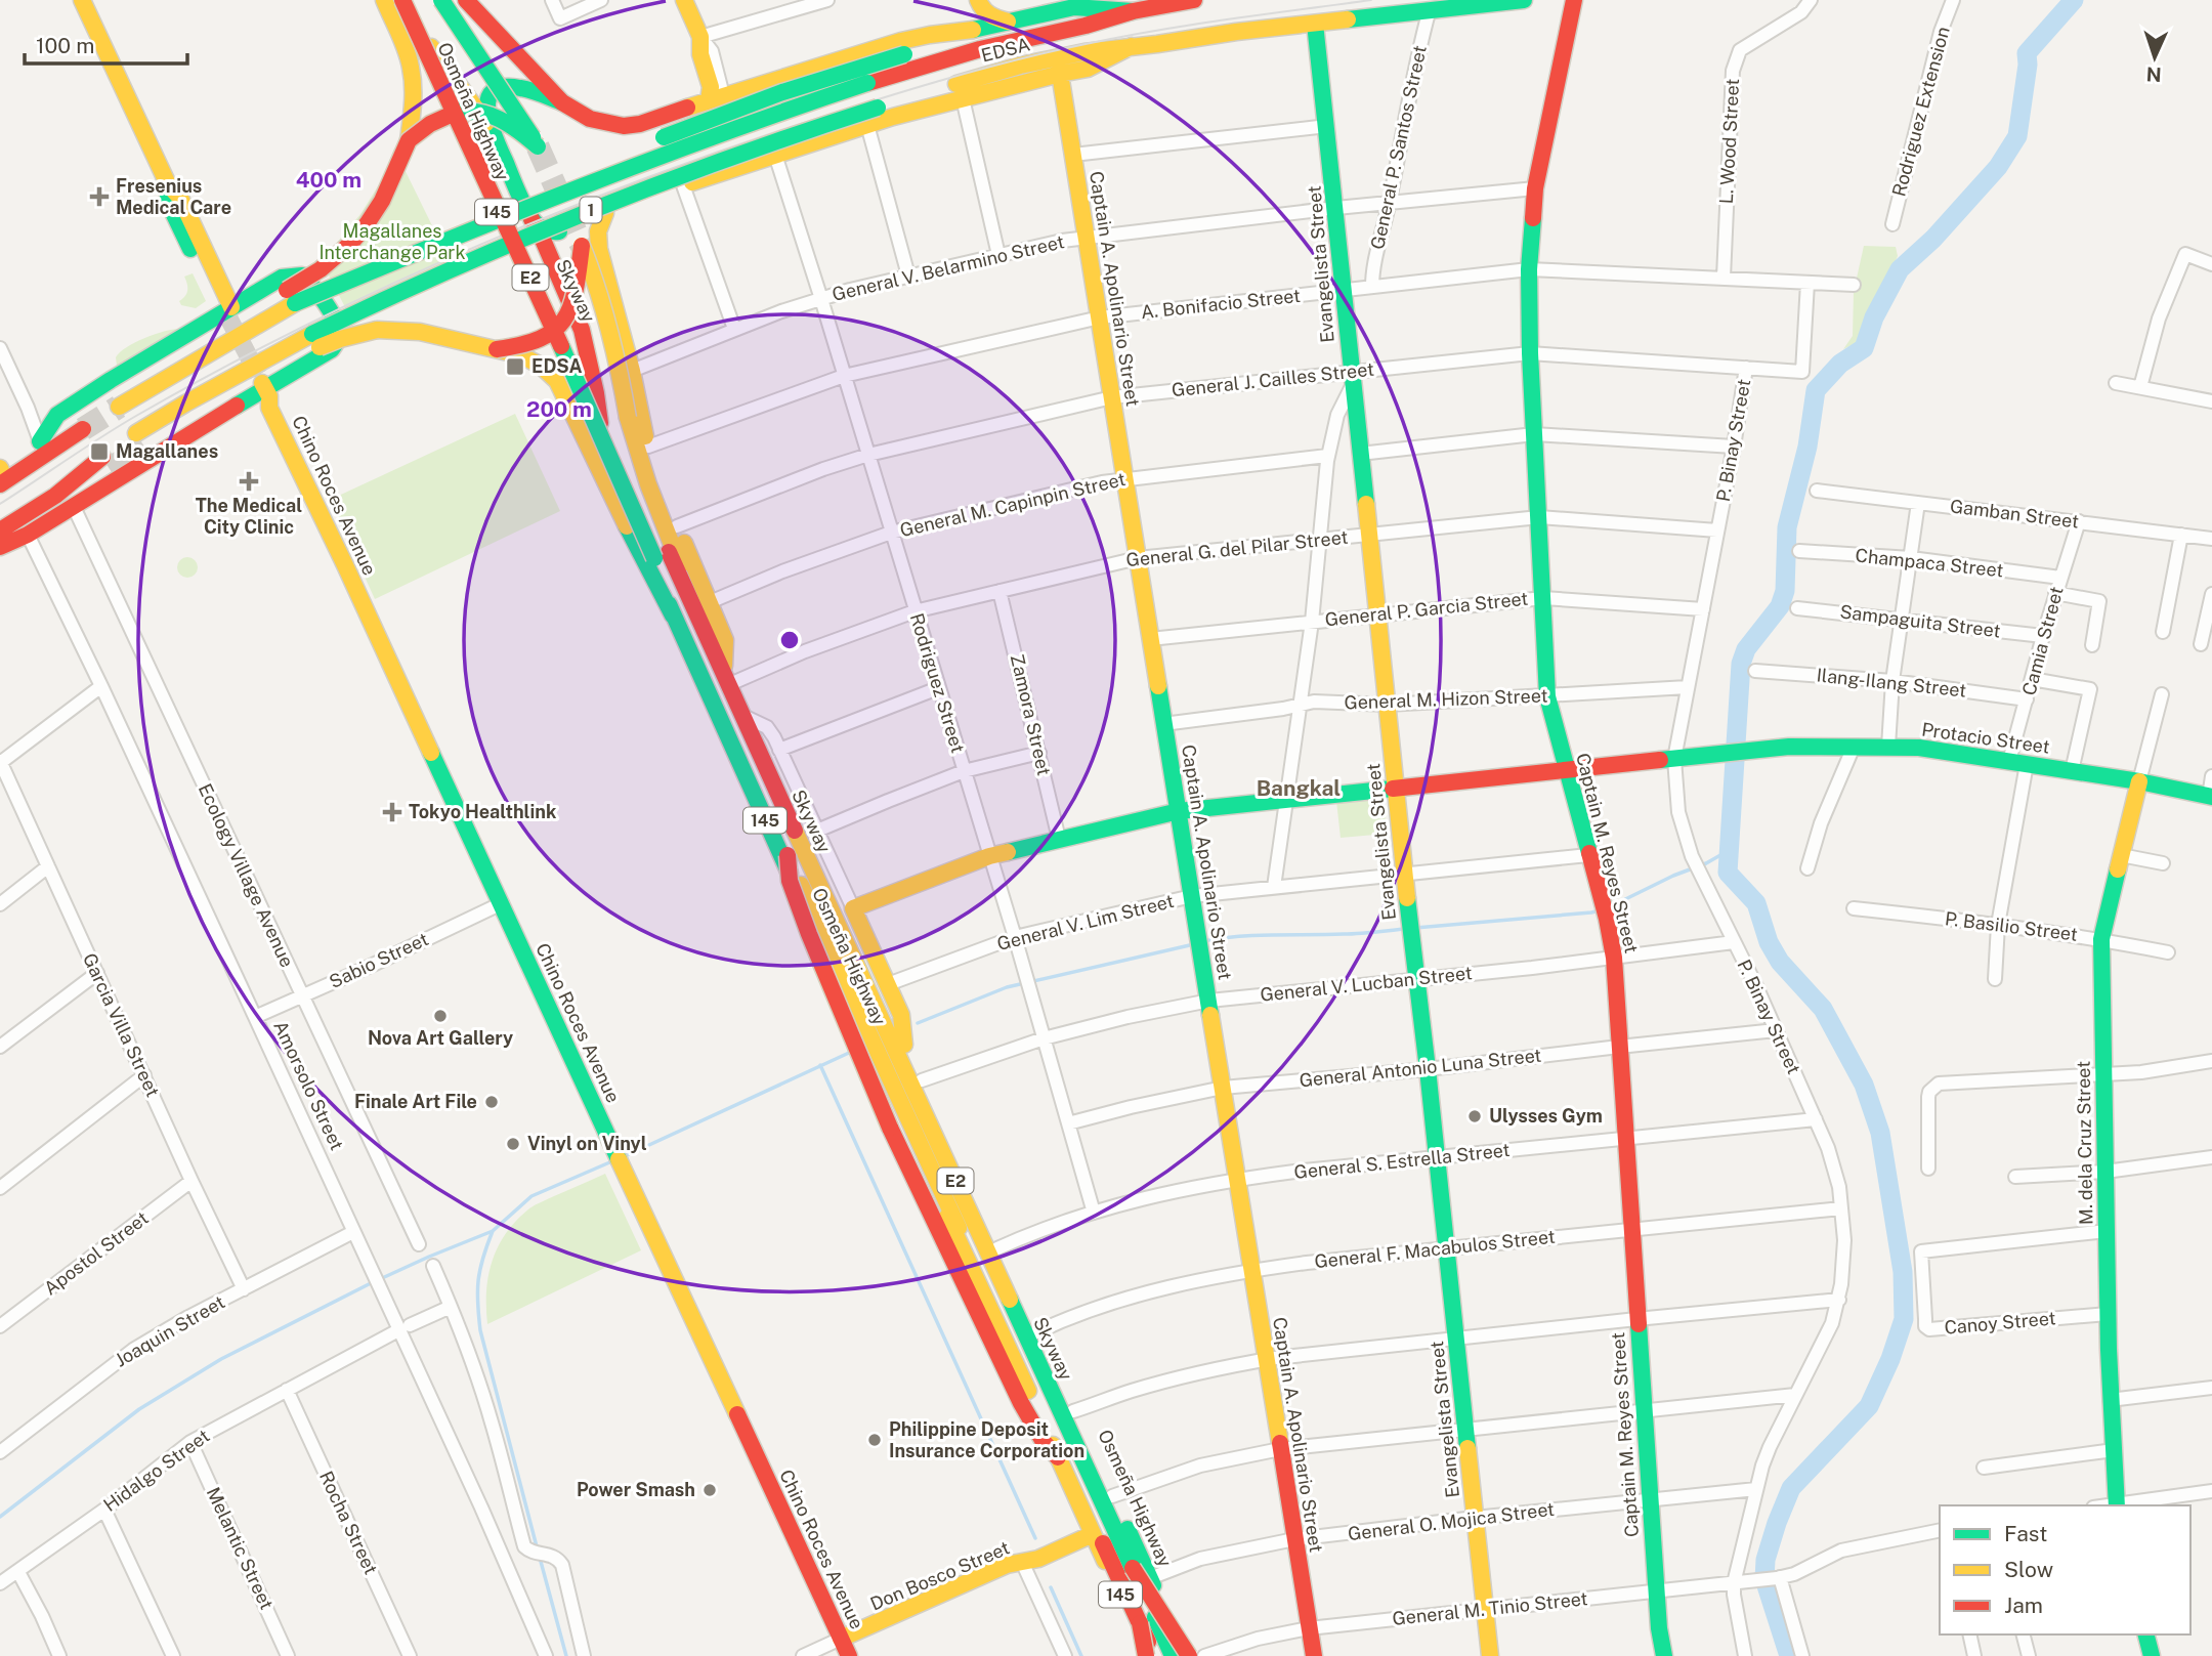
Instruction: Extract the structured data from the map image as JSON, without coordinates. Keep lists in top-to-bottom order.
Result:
{
  "streets": {
    "main road": [
      "EDSA",
      "Osmeña Highway",
      "1",
      "145",
      "Evangelista Street",
      "E2",
      "Captain A. Apolinario Street",
      "Skyway",
      "Chino Roces Avenue",
      "Protacio Street",
      "Captain M. Reyes Street",
      "M. dela Cruz Street",
      "Don Bosco Street"
    ],
    "street": [
      "Rodriguez Extension",
      "L. Wood Street",
      "General P. Santos Street",
      "General V. Belarmino Street",
      "A. Bonifacio Street",
      "General J. Cailles Street",
      "P. Binay Street",
      "General M. Capinpin Street",
      "Gamban Street",
      "General G. del Pilar Street",
      "Champaca Street",
      "General P. Garcia Street",
      "Sampaguita Street",
      "Camia Street",
      "Rodriguez Street",
      "Ilang-Ilang Street",
      "General M. Hizon Street",
      "Zamora Street",
      "Ecology Village Avenue",
      "General V. Lim Street",
      "P. Basilio Street",
      "Sabio Street",
      "General V. Lucban Street",
      "Garcia Villa Street",
      "General Antonio Luna Street",
      "Amorsolo Street",
      "General S. Estrella Street",
      "General F. Macabulos Street",
      "Apostol Street",
      "Canoy Street",
      "Joaquin Street",
      "Hidalgo Street",
      "General O. Mojica Street",
      "Rocha Street",
      "Melantic Street",
      "General M. Tinio Street"
    ]
  },
  "crossings": [
    ["EDSA", "General P. Santos Street"],
    ["EDSA", "1"],
    ["EDSA", "Evangelista Street"],
    ["Osmeña Highway", "1"],
    ["Osmeña Highway", "General V. Belarmino Street"],
    ["Osmeña Highway", "E2"],
    ["Osmeña Highway", "A. Bonifacio Street"],
    ["Osmeña Highway", "General J. Cailles Street"],
    ["Osmeña Highway", "General M. Capinpin Street"],
    ["Osmeña Highway", "General G. del Pilar Street"],
    ["Osmeña Highway", "Protacio Street"],
    ["Osmeña Highway", "General V. Lim Street"],
    ["Osmeña Highway", "General V. Lucban Street"],
    ["Osmeña Highway", "General S. Estrella Street"],
    ["Osmeña Highway", "General F. Macabulos Street"],
    ["Osmeña Highway", "General O. Mojica Street"],
    ["Osmeña Highway", "Don Bosco Street"],
    ["L. Wood Street", "A. Bonifacio Street"],
    ["General P. Santos Street", "General V. Belarmino Street"],
    ["General P. Santos Street", "A. Bonifacio Street"],
    ["1", "Captain A. Apolinario Street"],
    ["1", "Rodriguez Street"],
    ["Evangelista Street", "General V. Belarmino Street"],
    ["Evangelista Street", "A. Bonifacio Street"],
    ["Evangelista Street", "General J. Cailles Street"],
    ["Evangelista Street", "General G. del Pilar Street"],
    ["Evangelista Street", "General P. Garcia Street"],
    ["Evangelista Street", "General M. Hizon Street"],
    ["Evangelista Street", "Protacio Street"],
    ["Evangelista Street", "General V. Lim Street"],
    ["Evangelista Street", "General V. Lucban Street"],
    ["Evangelista Street", "General Antonio Luna Street"],
    ["Evangelista Street", "General S. Estrella Street"],
    ["Evangelista Street", "General F. Macabulos Street"],
    ["Evangelista Street", "General O. Mojica Street"],
    ["Evangelista Street", "General M. Tinio Street"],
    ["General V. Belarmino Street", "Captain A. Apolinario Street"],
    ["General V. Belarmino Street", "Rodriguez Street"],
    ["General V. Belarmino Street", "Captain M. Reyes Street"],
    ["E2", "Skyway"],
    ["Captain A. Apolinario Street", "A. Bonifacio Street"],
    ["Captain A. Apolinario Street", "General J. Cailles Street"],
    ["Captain A. Apolinario Street", "General M. Capinpin Street"],
    ["Captain A. Apolinario Street", "General G. del Pilar Street"],
    ["Captain A. Apolinario Street", "General P. Garcia Street"],
    ["Captain A. Apolinario Street", "General M. Hizon Street"],
    ["Captain A. Apolinario Street", "Protacio Street"],
    ["Captain A. Apolinario Street", "General V. Lim Street"],
    ["Captain A. Apolinario Street", "General V. Lucban Street"],
    ["Captain A. Apolinario Street", "General Antonio Luna Street"],
    ["Captain A. Apolinario Street", "General S. Estrella Street"],
    ["Captain A. Apolinario Street", "General F. Macabulos Street"],
    ["Captain A. Apolinario Street", "General O. Mojica Street"],
    ["Captain A. Apolinario Street", "General M. Tinio Street"],
    ["A. Bonifacio Street", "General J. Cailles Street"],
    ["A. Bonifacio Street", "Rodriguez Street"],
    ["A. Bonifacio Street", "Captain M. Reyes Street"],
    ["General J. Cailles Street", "P. Binay Street"],
    ["General J. Cailles Street", "Rodriguez Street"],
    ["General J. Cailles Street", "Captain M. Reyes Street"],
    ["P. Binay Street", "General G. del Pilar Street"],
    ["P. Binay Street", "General P. Garcia Street"],
    ["P. Binay Street", "General M. Hizon Street"],
    ["P. Binay Street", "Protacio Street"],
    ["P. Binay Street", "General V. Lucban Street"],
    ["P. Binay Street", "General Antonio Luna Street"],
    ["P. Binay Street", "General S. Estrella Street"],
    ["P. Binay Street", "General F. Macabulos Street"],
    ["P. Binay Street", "General O. Mojica Street"],
    ["P. Binay Street", "General M. Tinio Street"],
    ["Chino Roces Avenue", "Sabio Street"],
    ["Chino Roces Avenue", "Don Bosco Street"],
    ["General M. Capinpin Street", "Rodriguez Street"],
    ["Gamban Street", "Camia Street"],
    ["General G. del Pilar Street", "Rodriguez Street"],
    ["General G. del Pilar Street", "Zamora Street"],
    ["General G. del Pilar Street", "Captain M. Reyes Street"],
    ["Champaca Street", "Camia Street"],
    ["General P. Garcia Street", "Captain M. Reyes Street"],
    ["Sampaguita Street", "Camia Street"],
    ["Camia Street", "Ilang-Ilang Street"],
    ["Camia Street", "Protacio Street"],
    ["Rodriguez Street", "Protacio Street"],
    ["Rodriguez Street", "General V. Lim Street"],
    ["Rodriguez Street", "General V. Lucban Street"],
    ["Rodriguez Street", "General Antonio Luna Street"],
    ["Rodriguez Street", "General S. Estrella Street"],
    ["General M. Hizon Street", "Captain M. Reyes Street"],
    ["Zamora Street", "Protacio Street"],
    ["Protacio Street", "Captain M. Reyes Street"],
    ["Protacio Street", "M. dela Cruz Street"],
    ["Captain M. Reyes Street", "General V. Lim Street"],
    ["Captain M. Reyes Street", "General V. Lucban Street"],
    ["Captain M. Reyes Street", "General Antonio Luna Street"],
    ["Captain M. Reyes Street", "General S. Estrella Street"],
    ["Captain M. Reyes Street", "General F. Macabulos Street"],
    ["Captain M. Reyes Street", "General O. Mojica Street"],
    ["Captain M. Reyes Street", "General M. Tinio Street"],
    ["Ecology Village Avenue", "Sabio Street"],
    ["P. Basilio Street", "M. dela Cruz Street"],
    ["Sabio Street", "Amorsolo Street"],
    ["Garcia Villa Street", "Apostol Street"],
    ["Garcia Villa Street", "Joaquin Street"],
    ["Amorsolo Street", "Joaquin Street"],
    ["Amorsolo Street", "Hidalgo Street"],
    ["M. dela Cruz Street", "Canoy Street"],
    ["Hidalgo Street", "Rocha Street"],
    ["Hidalgo Street", "Melantic Street"]
  ],
  "districts": ["Bangkal"],
  "parks": ["Magallanes Interchange Park"],
  "places": {
    "health": ["Fresenius Medical Care", "The Medical City Clinic", "Tokyo Healthlink"],
    "transit": ["EDSA", "Magallanes"],
    "other": [
      "Nova Art Gallery",
      "Finale Art File",
      "Ulysses Gym",
      "Vinyl on Vinyl",
      "Philippine Deposit Insurance Corporation",
      "Power Smash"
    ]
  },
  "legend": ["Fast", "Slow", "Jam"],
  "scale_bar": "100 m",
  "north": "bottom",
  "rings": ["400 m", "200 m"]
}
